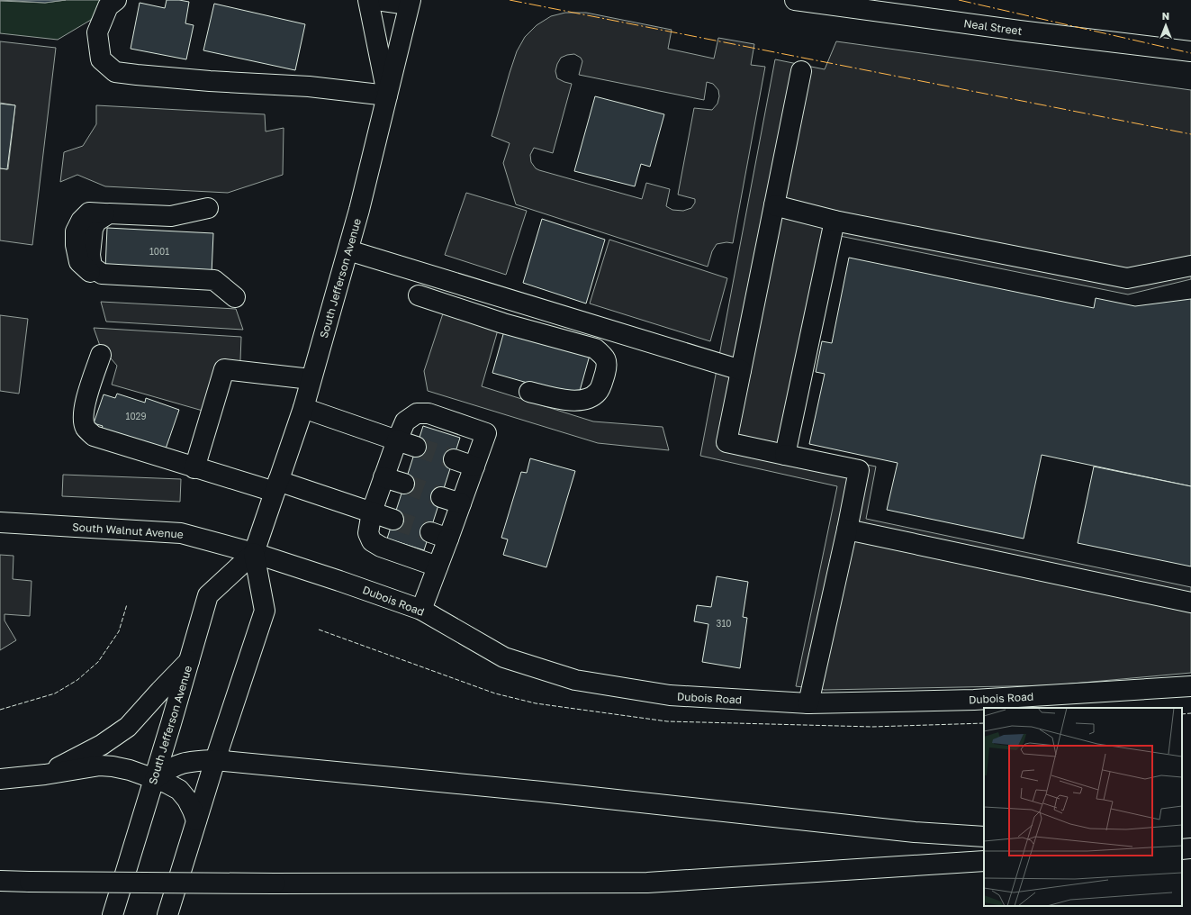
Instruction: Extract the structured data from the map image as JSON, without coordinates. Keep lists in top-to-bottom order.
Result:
{
  "streets": {
    "main road": [
      "Neal Street",
      "South Jefferson Avenue",
      "South Walnut Avenue",
      "Dubois Road"
    ]
  },
  "crossings": [
    ["South Jefferson Avenue", "South Walnut Avenue"],
    ["South Jefferson Avenue", "Dubois Road"],
    ["South Walnut Avenue", "Dubois Road"]
  ],
  "house_numbers": ["1001", "1029", "310"],
  "north": "top"
}
